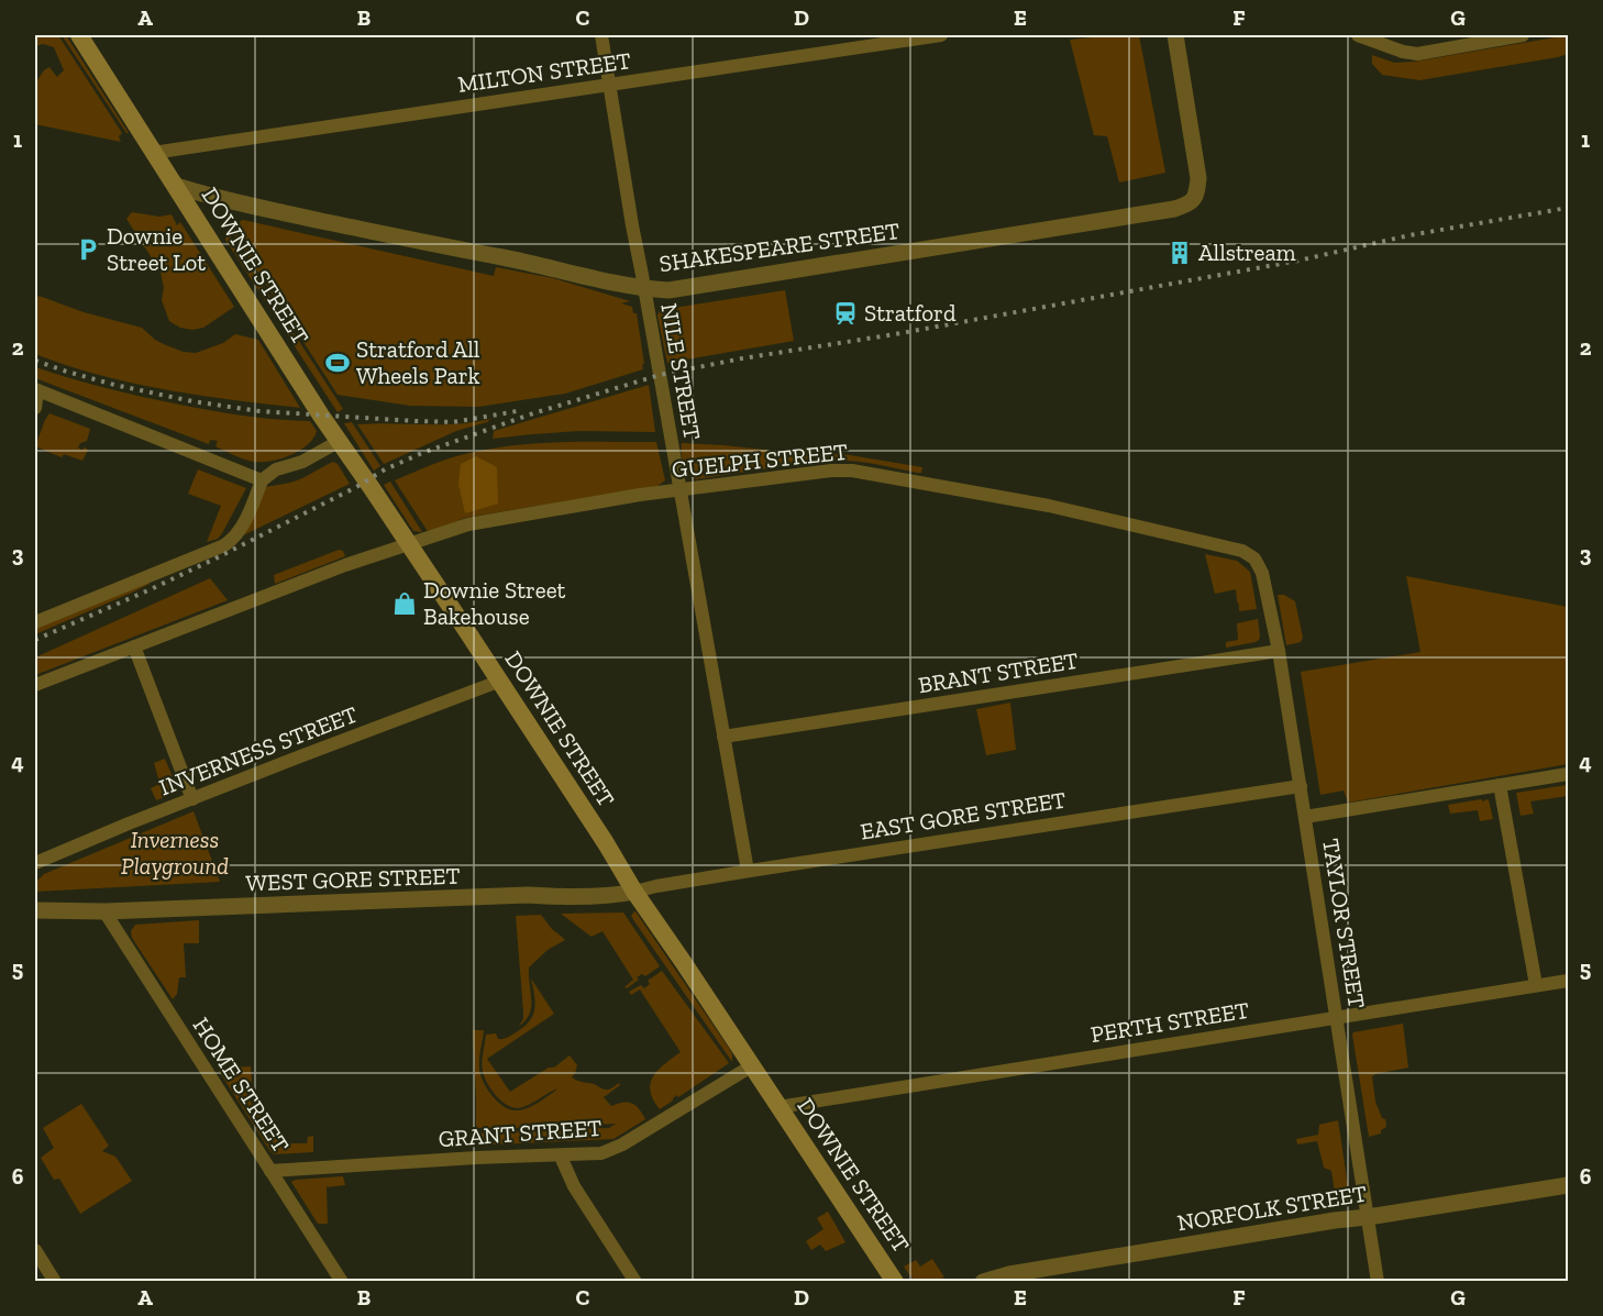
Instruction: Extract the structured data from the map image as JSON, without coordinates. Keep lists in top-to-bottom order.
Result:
{
  "streets": {
    "main road": ["DOWNIE STREET"],
    "street": [
      "MILTON STREET",
      "SHAKESPEARE STREET",
      "NILE STREET",
      "GUELPH STREET",
      "BRANT STREET",
      "INVERNESS STREET",
      "EAST GORE STREET",
      "WEST GORE STREET",
      "TAYLOR STREET",
      "PERTH STREET",
      "HOME STREET",
      "GRANT STREET",
      "NORFOLK STREET"
    ]
  },
  "crossings": [
    ["MILTON STREET", "DOWNIE STREET"],
    ["MILTON STREET", "NILE STREET"],
    ["SHAKESPEARE STREET", "DOWNIE STREET"],
    ["SHAKESPEARE STREET", "NILE STREET"],
    ["DOWNIE STREET", "GUELPH STREET"],
    ["DOWNIE STREET", "INVERNESS STREET"],
    ["DOWNIE STREET", "EAST GORE STREET"],
    ["DOWNIE STREET", "WEST GORE STREET"],
    ["DOWNIE STREET", "PERTH STREET"],
    ["DOWNIE STREET", "GRANT STREET"],
    ["NILE STREET", "GUELPH STREET"],
    ["NILE STREET", "BRANT STREET"],
    ["NILE STREET", "EAST GORE STREET"],
    ["GUELPH STREET", "TAYLOR STREET"],
    ["BRANT STREET", "TAYLOR STREET"],
    ["EAST GORE STREET", "WEST GORE STREET"],
    ["EAST GORE STREET", "TAYLOR STREET"],
    ["WEST GORE STREET", "HOME STREET"],
    ["TAYLOR STREET", "PERTH STREET"],
    ["TAYLOR STREET", "NORFOLK STREET"],
    ["HOME STREET", "GRANT STREET"]
  ],
  "parks": ["Inverness Playground"],
  "places": {
    "parking": ["Downie Street Lot"],
    "building": ["Allstream"],
    "station": ["Stratford"],
    "sports": ["Stratford All Wheels Park"],
    "shop": ["Downie Street Bakehouse"]
  },
  "grid": {
    "columns": [
      "A",
      "B",
      "C",
      "D",
      "E",
      "F",
      "G"
    ],
    "rows": [
      "1",
      "2",
      "3",
      "4",
      "5",
      "6"
    ]
  }
}
